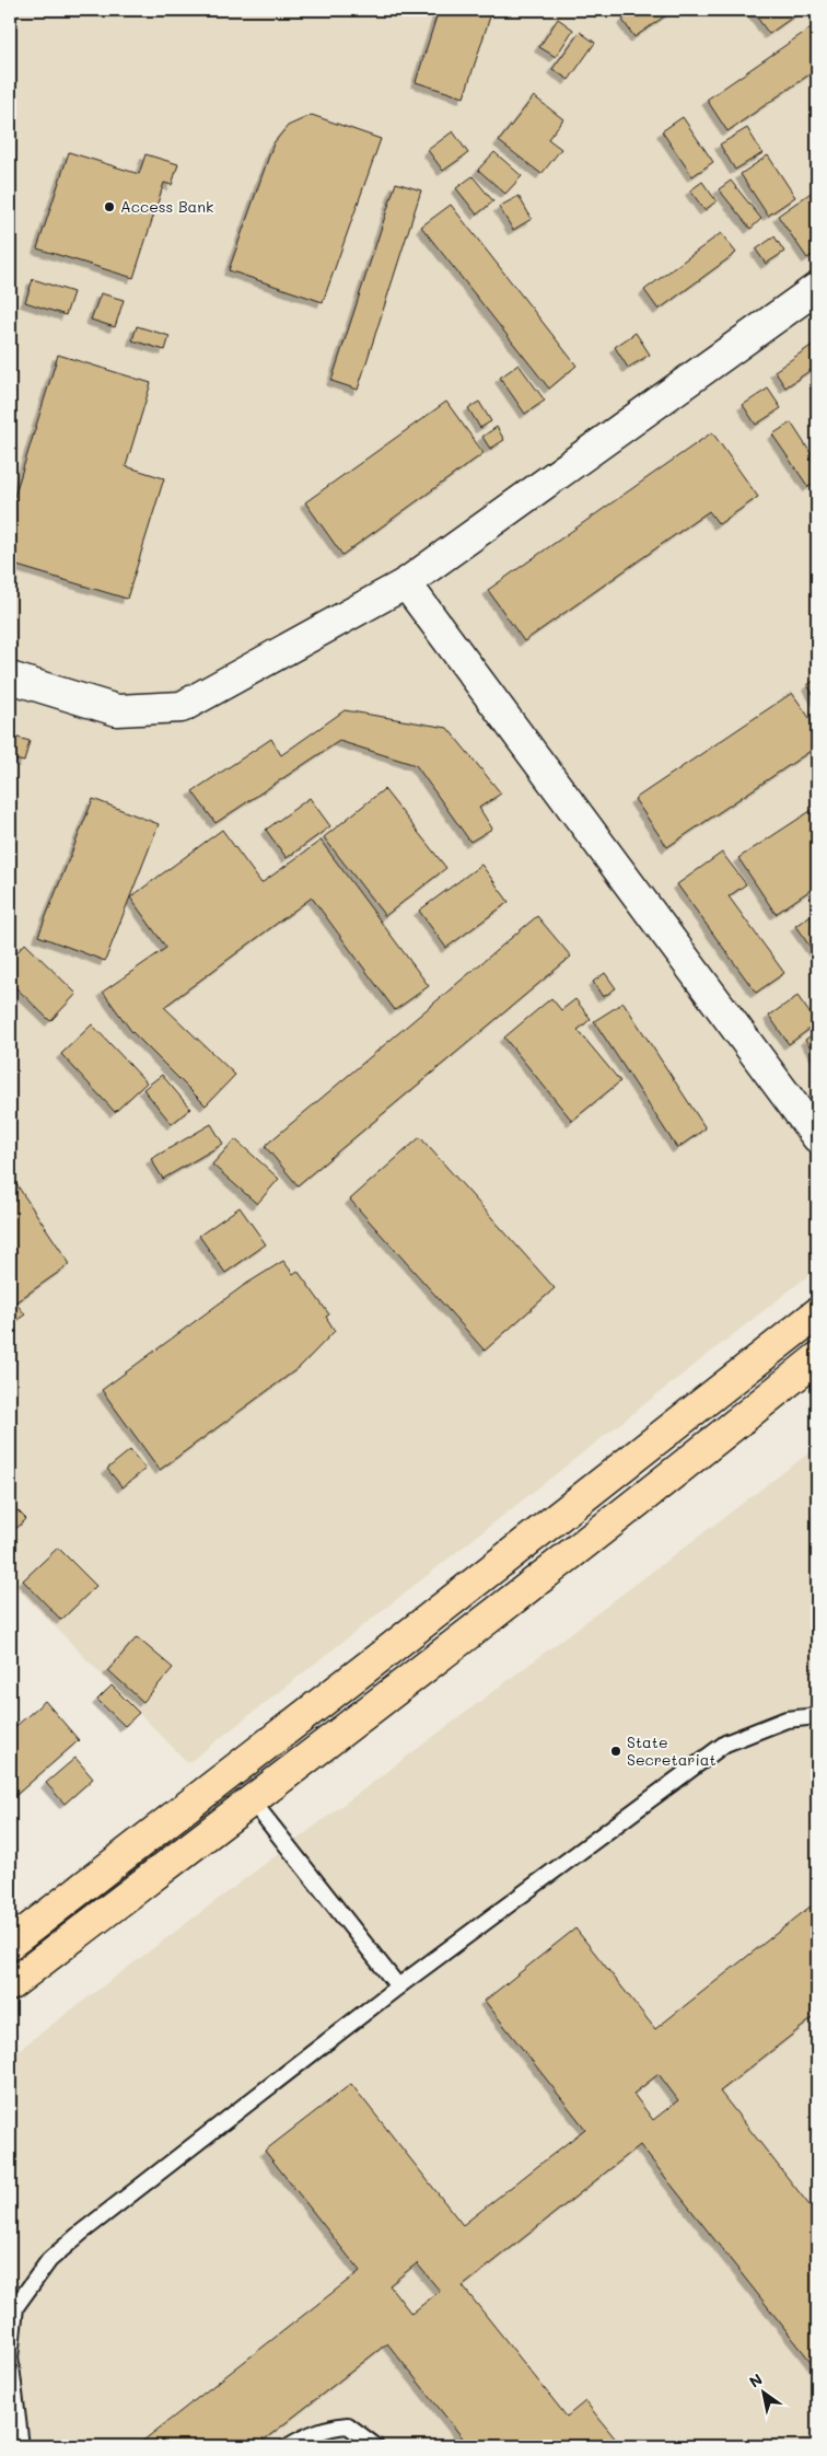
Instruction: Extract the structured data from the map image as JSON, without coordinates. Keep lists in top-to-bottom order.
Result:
{
  "places": ["Access Bank", "State Secretariat"],
  "north": "top left"
}
